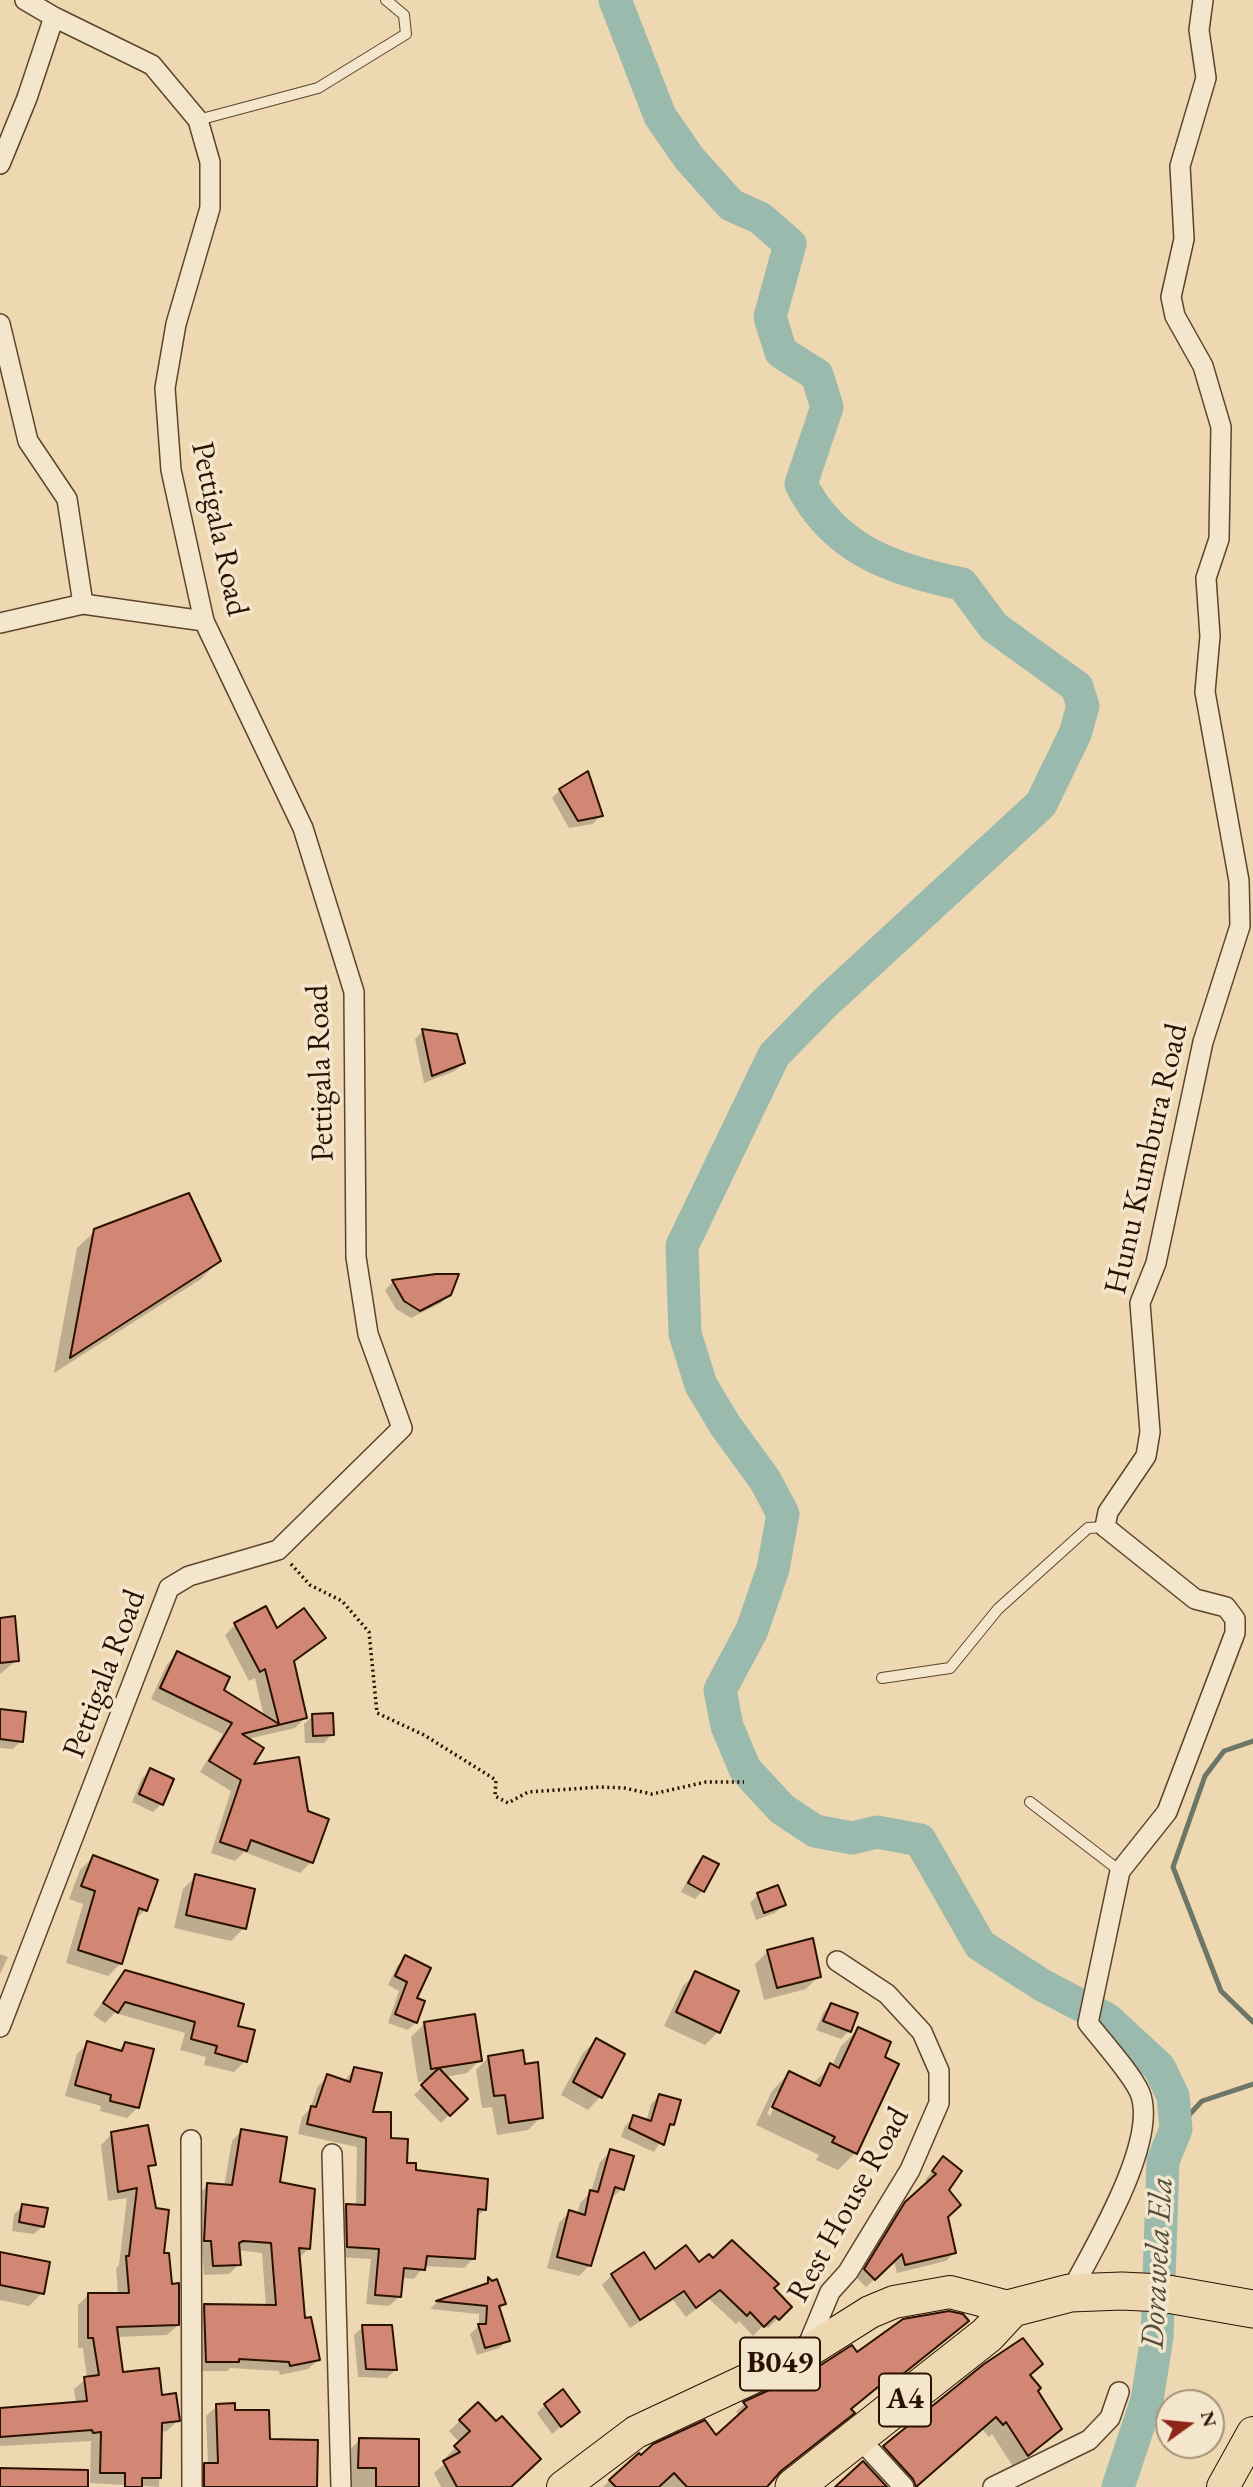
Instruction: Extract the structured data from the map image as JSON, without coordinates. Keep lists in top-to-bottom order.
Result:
{
  "streets": {
    "highway": ["A4"],
    "main road": ["B049"],
    "street": ["Pettigala Road", "Hunu Kumbura Road", "Rest House Road"]
  },
  "crossings": [
    ["Rest House Road", "B049"],
    ["B049", "A4"]
  ],
  "water": ["Dorawela Ela"],
  "north": "right"
}
